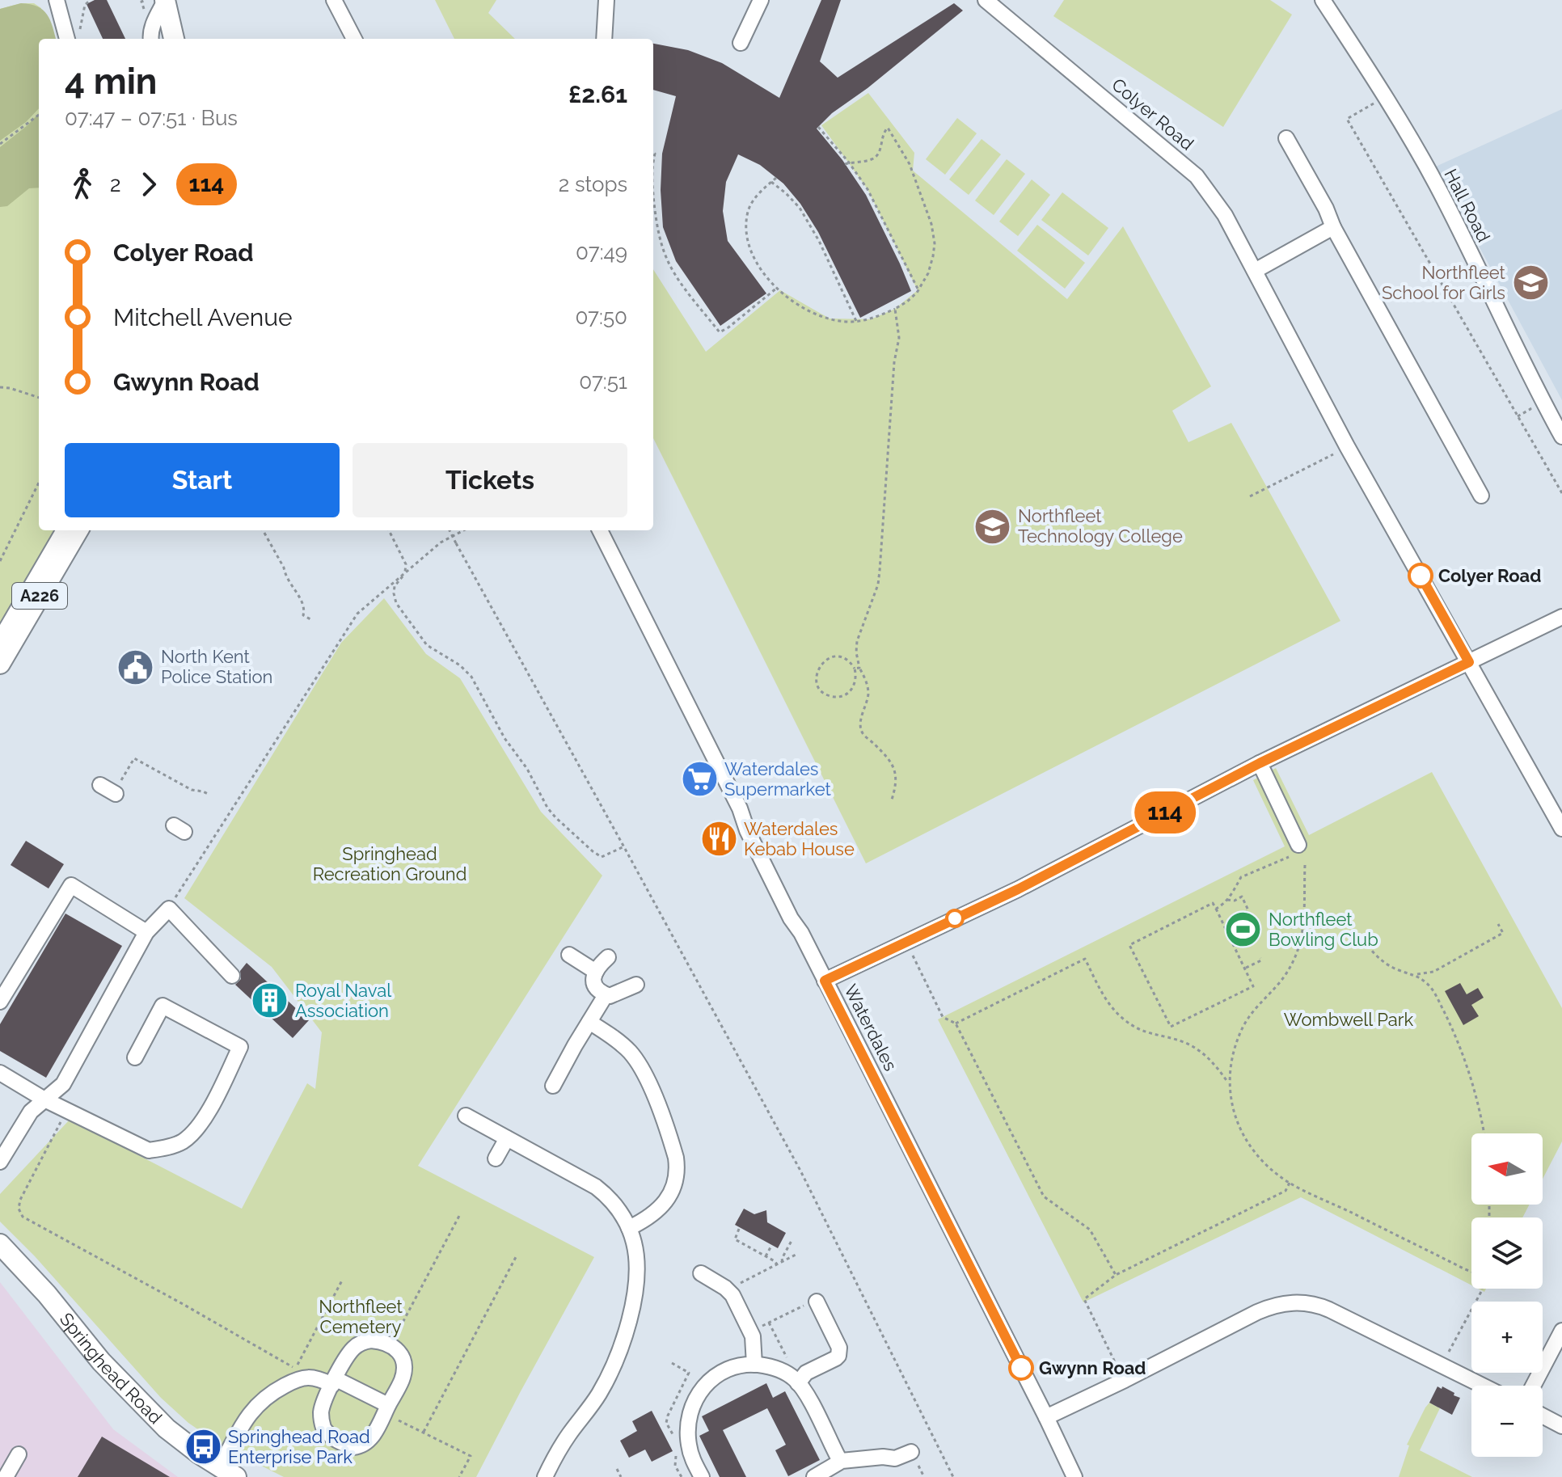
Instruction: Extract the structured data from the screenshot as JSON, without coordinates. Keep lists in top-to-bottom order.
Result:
{
  "streets": {
    "main road": ["A226", "Springhead Road"],
    "street": ["Colyer Road", "Hall Road", "Waterdales"]
  },
  "parks": ["Springhead Recreation Ground", "Wombwell Park", "Northfleet Cemetery"],
  "places": {
    "school or university": ["Northfleet School for Girls", "Northfleet Technology College"],
    "other": ["Colyer Road", "Gwynn Road"],
    "public building": ["North Kent Police Station"],
    "supermarket": ["Waterdales Supermarket"],
    "restaurant": ["Waterdales Kebab House"],
    "sports": ["Northfleet Bowling Club"],
    "building": ["Royal Naval Association"],
    "bus stop": ["Springhead Road Enterprise Park"]
  },
  "lines": ["bus line 114"],
  "north": "left",
  "page": {
    "on_map": "114",
    "heading": ["4 min", "07:47 – 07:51 · Bus", "£2.61"],
    "legs": ["2", "114", "2 stops"],
    "list": [
      {
        "name": "Colyer Road",
        "value": "07:49"
      },
      {
        "name": "Mitchell Avenue",
        "value": "07:50"
      },
      {
        "name": "Gwynn Road",
        "value": "07:51"
      }
    ],
    "buttons": ["Start", "Tickets"],
    "map_buttons": ["+", "−"]
  }
}
